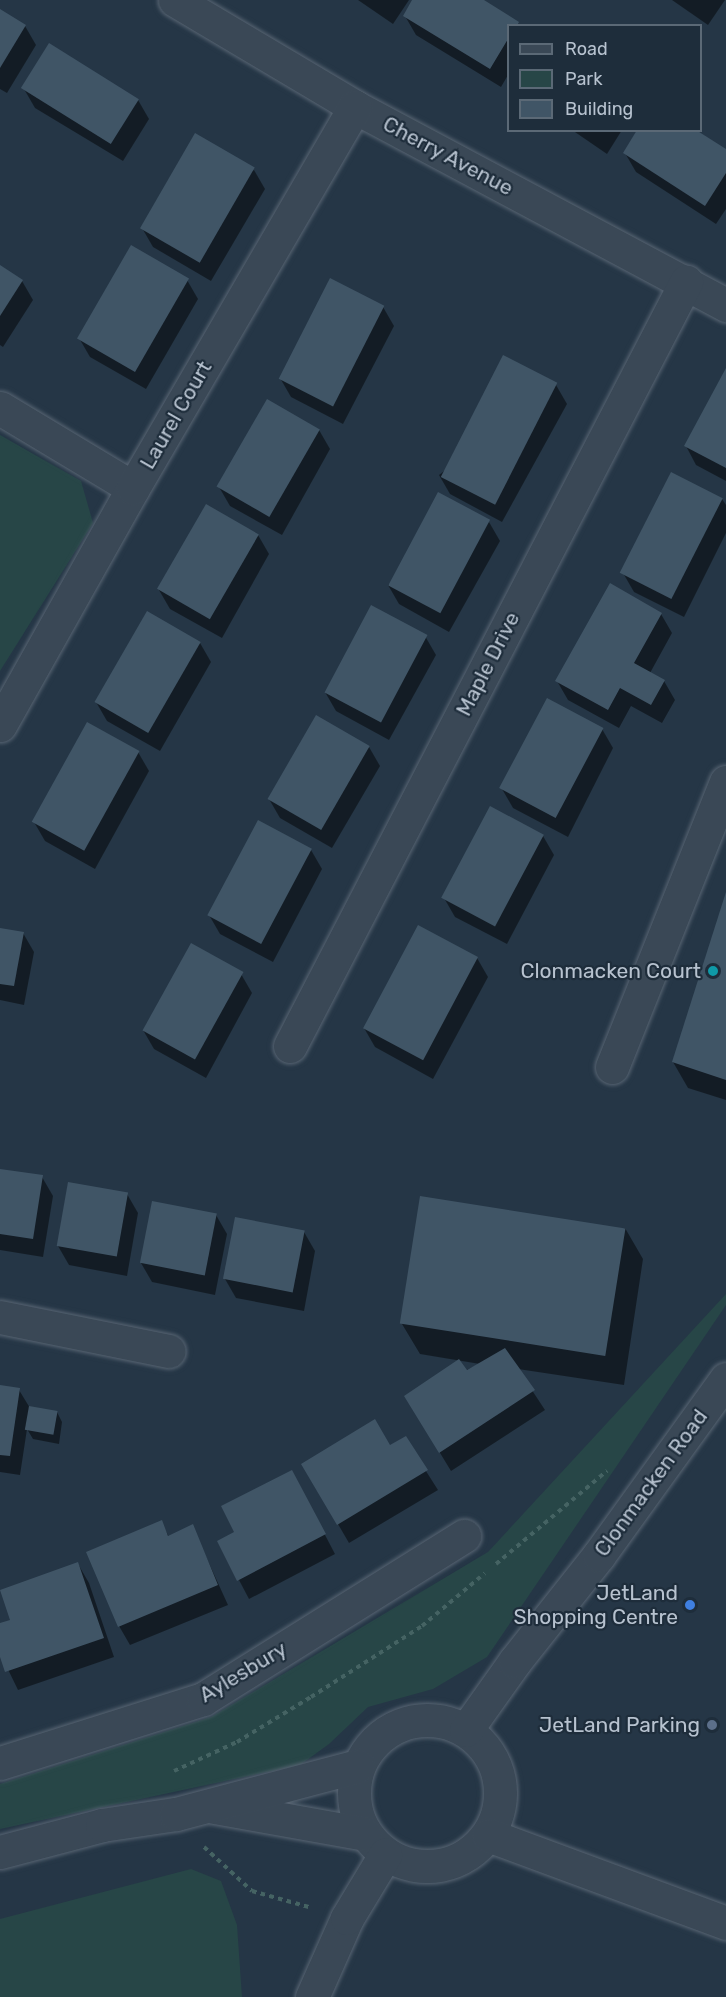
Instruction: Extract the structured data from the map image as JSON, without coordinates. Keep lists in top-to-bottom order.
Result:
{
  "streets": {
    "street": [
      "Cherry Avenue",
      "Laurel Court",
      "Maple Drive",
      "Clonmacken Road",
      "Aylesbury"
    ]
  },
  "crossings": [
    ["Cherry Avenue", "Laurel Court"],
    ["Cherry Avenue", "Maple Drive"]
  ],
  "places": ["Clonmacken Court", "JetLand Shopping Centre", "JetLand Parking"],
  "legend": ["Road", "Park", "Building"]
}
